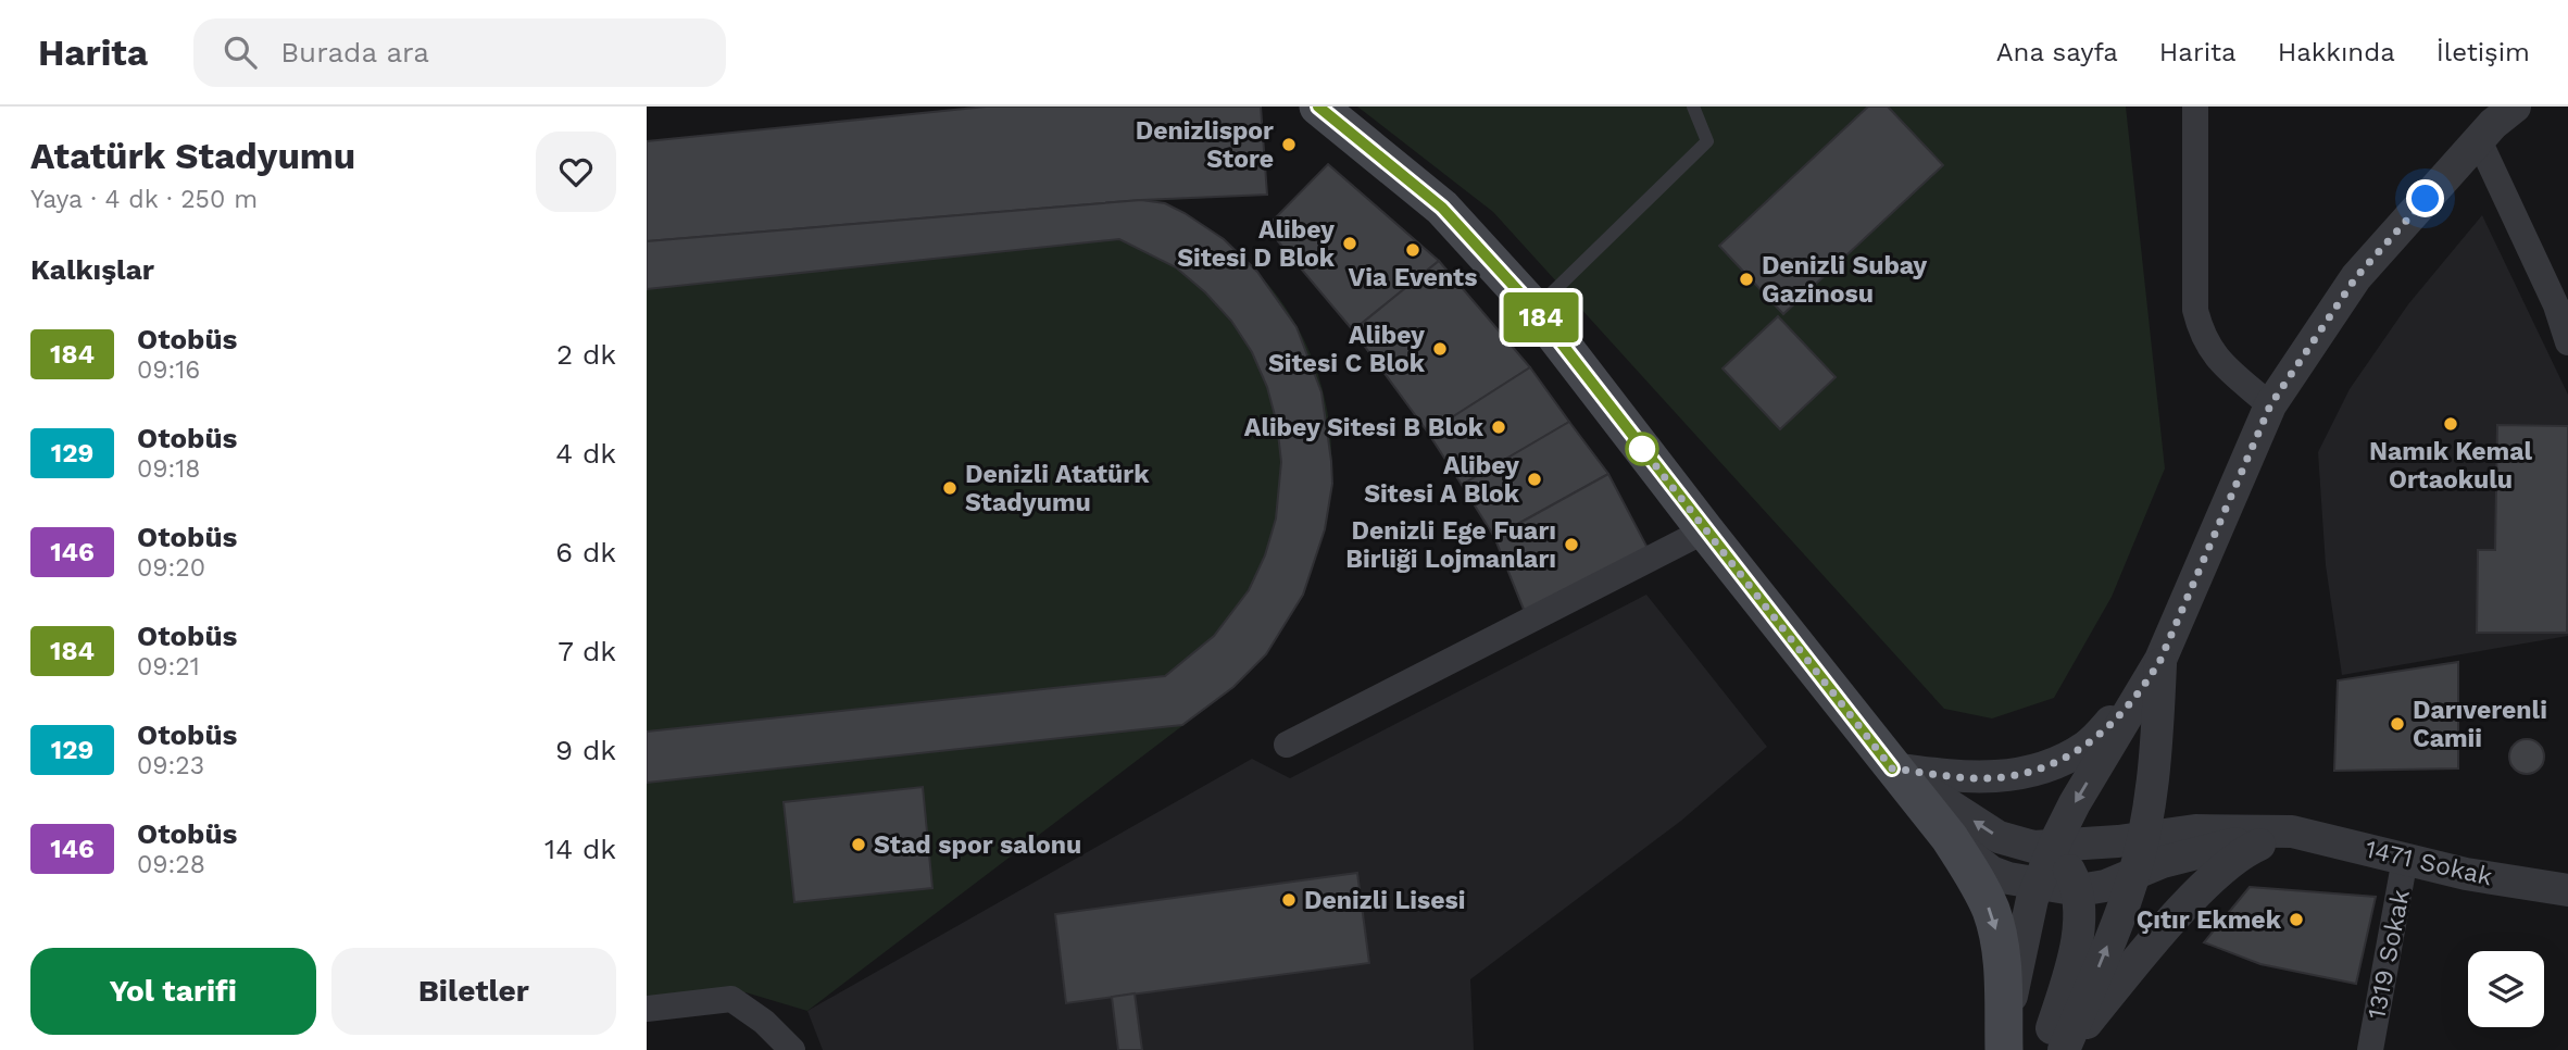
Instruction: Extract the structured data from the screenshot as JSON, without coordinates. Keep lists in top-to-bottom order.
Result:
{
  "streets": {
    "street": ["1471 Sokak", "1319 Sokak"]
  },
  "crossings": [
    ["1471 Sokak", "1319 Sokak"]
  ],
  "places": [
    "Denizlispor Store",
    "Alibey Sitesi D Blok",
    "Via Events",
    "Denizli Subay Gazinosu",
    "Alibey Sitesi C Blok",
    "Namık Kemal Ortaokulu",
    "Alibey Sitesi B Blok",
    "Alibey Sitesi A Blok",
    "Denizli Atatürk Stadyumu",
    "Denizli Ege Fuarı Birliği Lojmanları",
    "Darıverenli Camii",
    "Stad spor salonu",
    "Denizli Lisesi",
    "Çıtır Ekmek"
  ],
  "lines": ["bus line 184"],
  "page": {
    "header": "Harita",
    "search": "Burada ara",
    "nav": [
      "Ana sayfa",
      "Harita",
      "Hakkında",
      "İletişim"
    ],
    "heading": [
      ["Atatürk Stadyumu", "Yaya · 4 dk · 250 m"],
      "Kalkışlar"
    ],
    "on_map": "184",
    "list": [
      {
        "mark": "184",
        "name": "Otobüs",
        "note": "09:16",
        "value": "2 dk"
      },
      {
        "mark": "129",
        "name": "Otobüs",
        "note": "09:18",
        "value": "4 dk"
      },
      {
        "mark": "146",
        "name": "Otobüs",
        "note": "09:20",
        "value": "6 dk"
      },
      {
        "mark": "184",
        "name": "Otobüs",
        "note": "09:21",
        "value": "7 dk"
      },
      {
        "mark": "129",
        "name": "Otobüs",
        "note": "09:23",
        "value": "9 dk"
      },
      {
        "mark": "146",
        "name": "Otobüs",
        "note": "09:28",
        "value": "14 dk"
      }
    ],
    "buttons": ["Yol tarifi", "Biletler"]
  }
}
